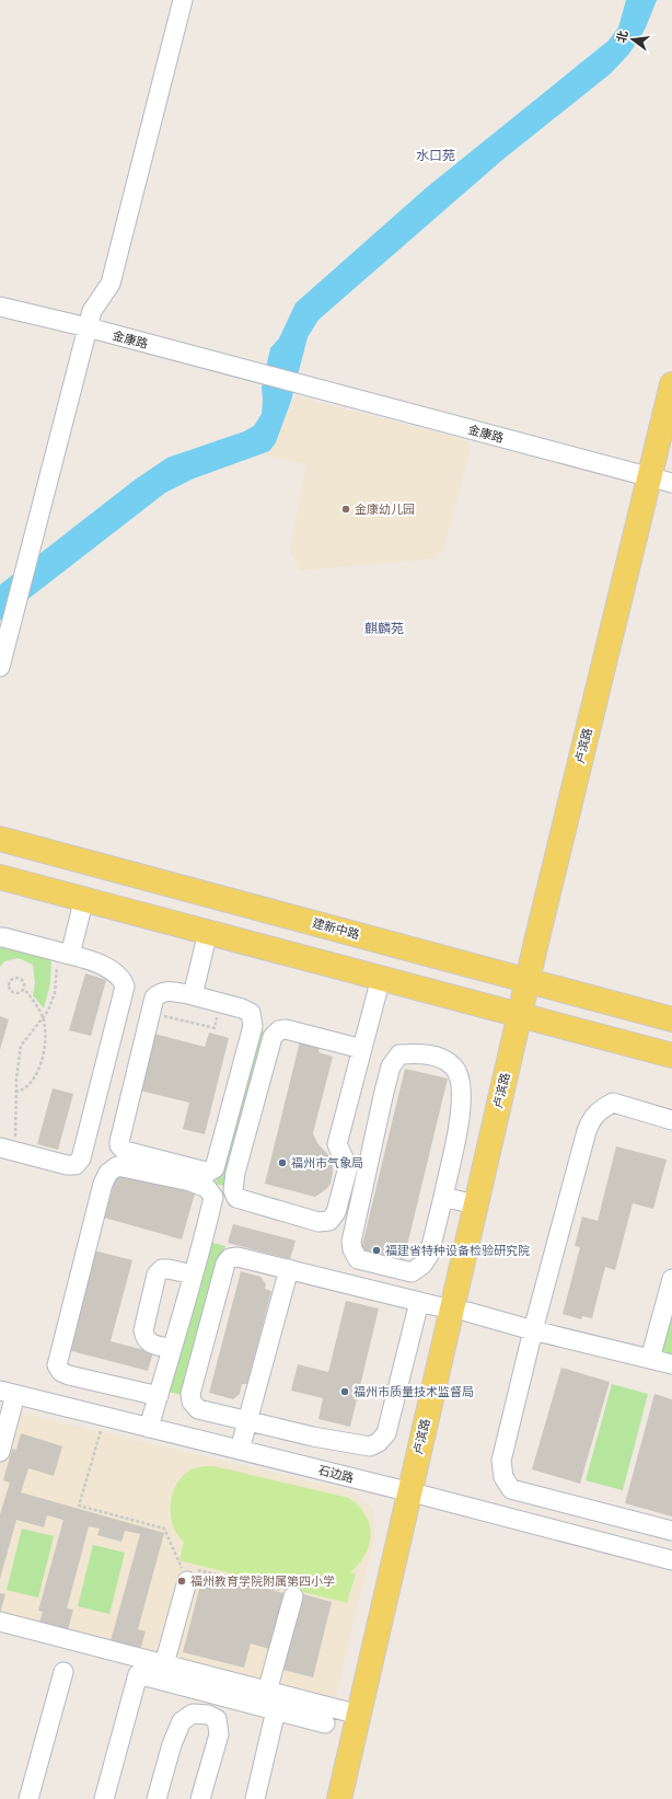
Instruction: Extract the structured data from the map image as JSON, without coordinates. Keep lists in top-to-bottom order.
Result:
{
  "streets": {
    "main road": ["卢滨路", "建新中路"],
    "street": ["金康路", "石边路"]
  },
  "crossings": [
    ["金康路", "卢滨路"],
    ["卢滨路", "建新中路"],
    ["卢滨路", "石边路"]
  ],
  "districts": ["水口苑", "麒麟苑"],
  "places": [
    "金康幼儿园",
    "福州市气象局",
    "福建省特种设备检验研究院",
    "福州市质量技术监督局",
    "福州教育学院附属第四小学"
  ],
  "north": "left"
}
